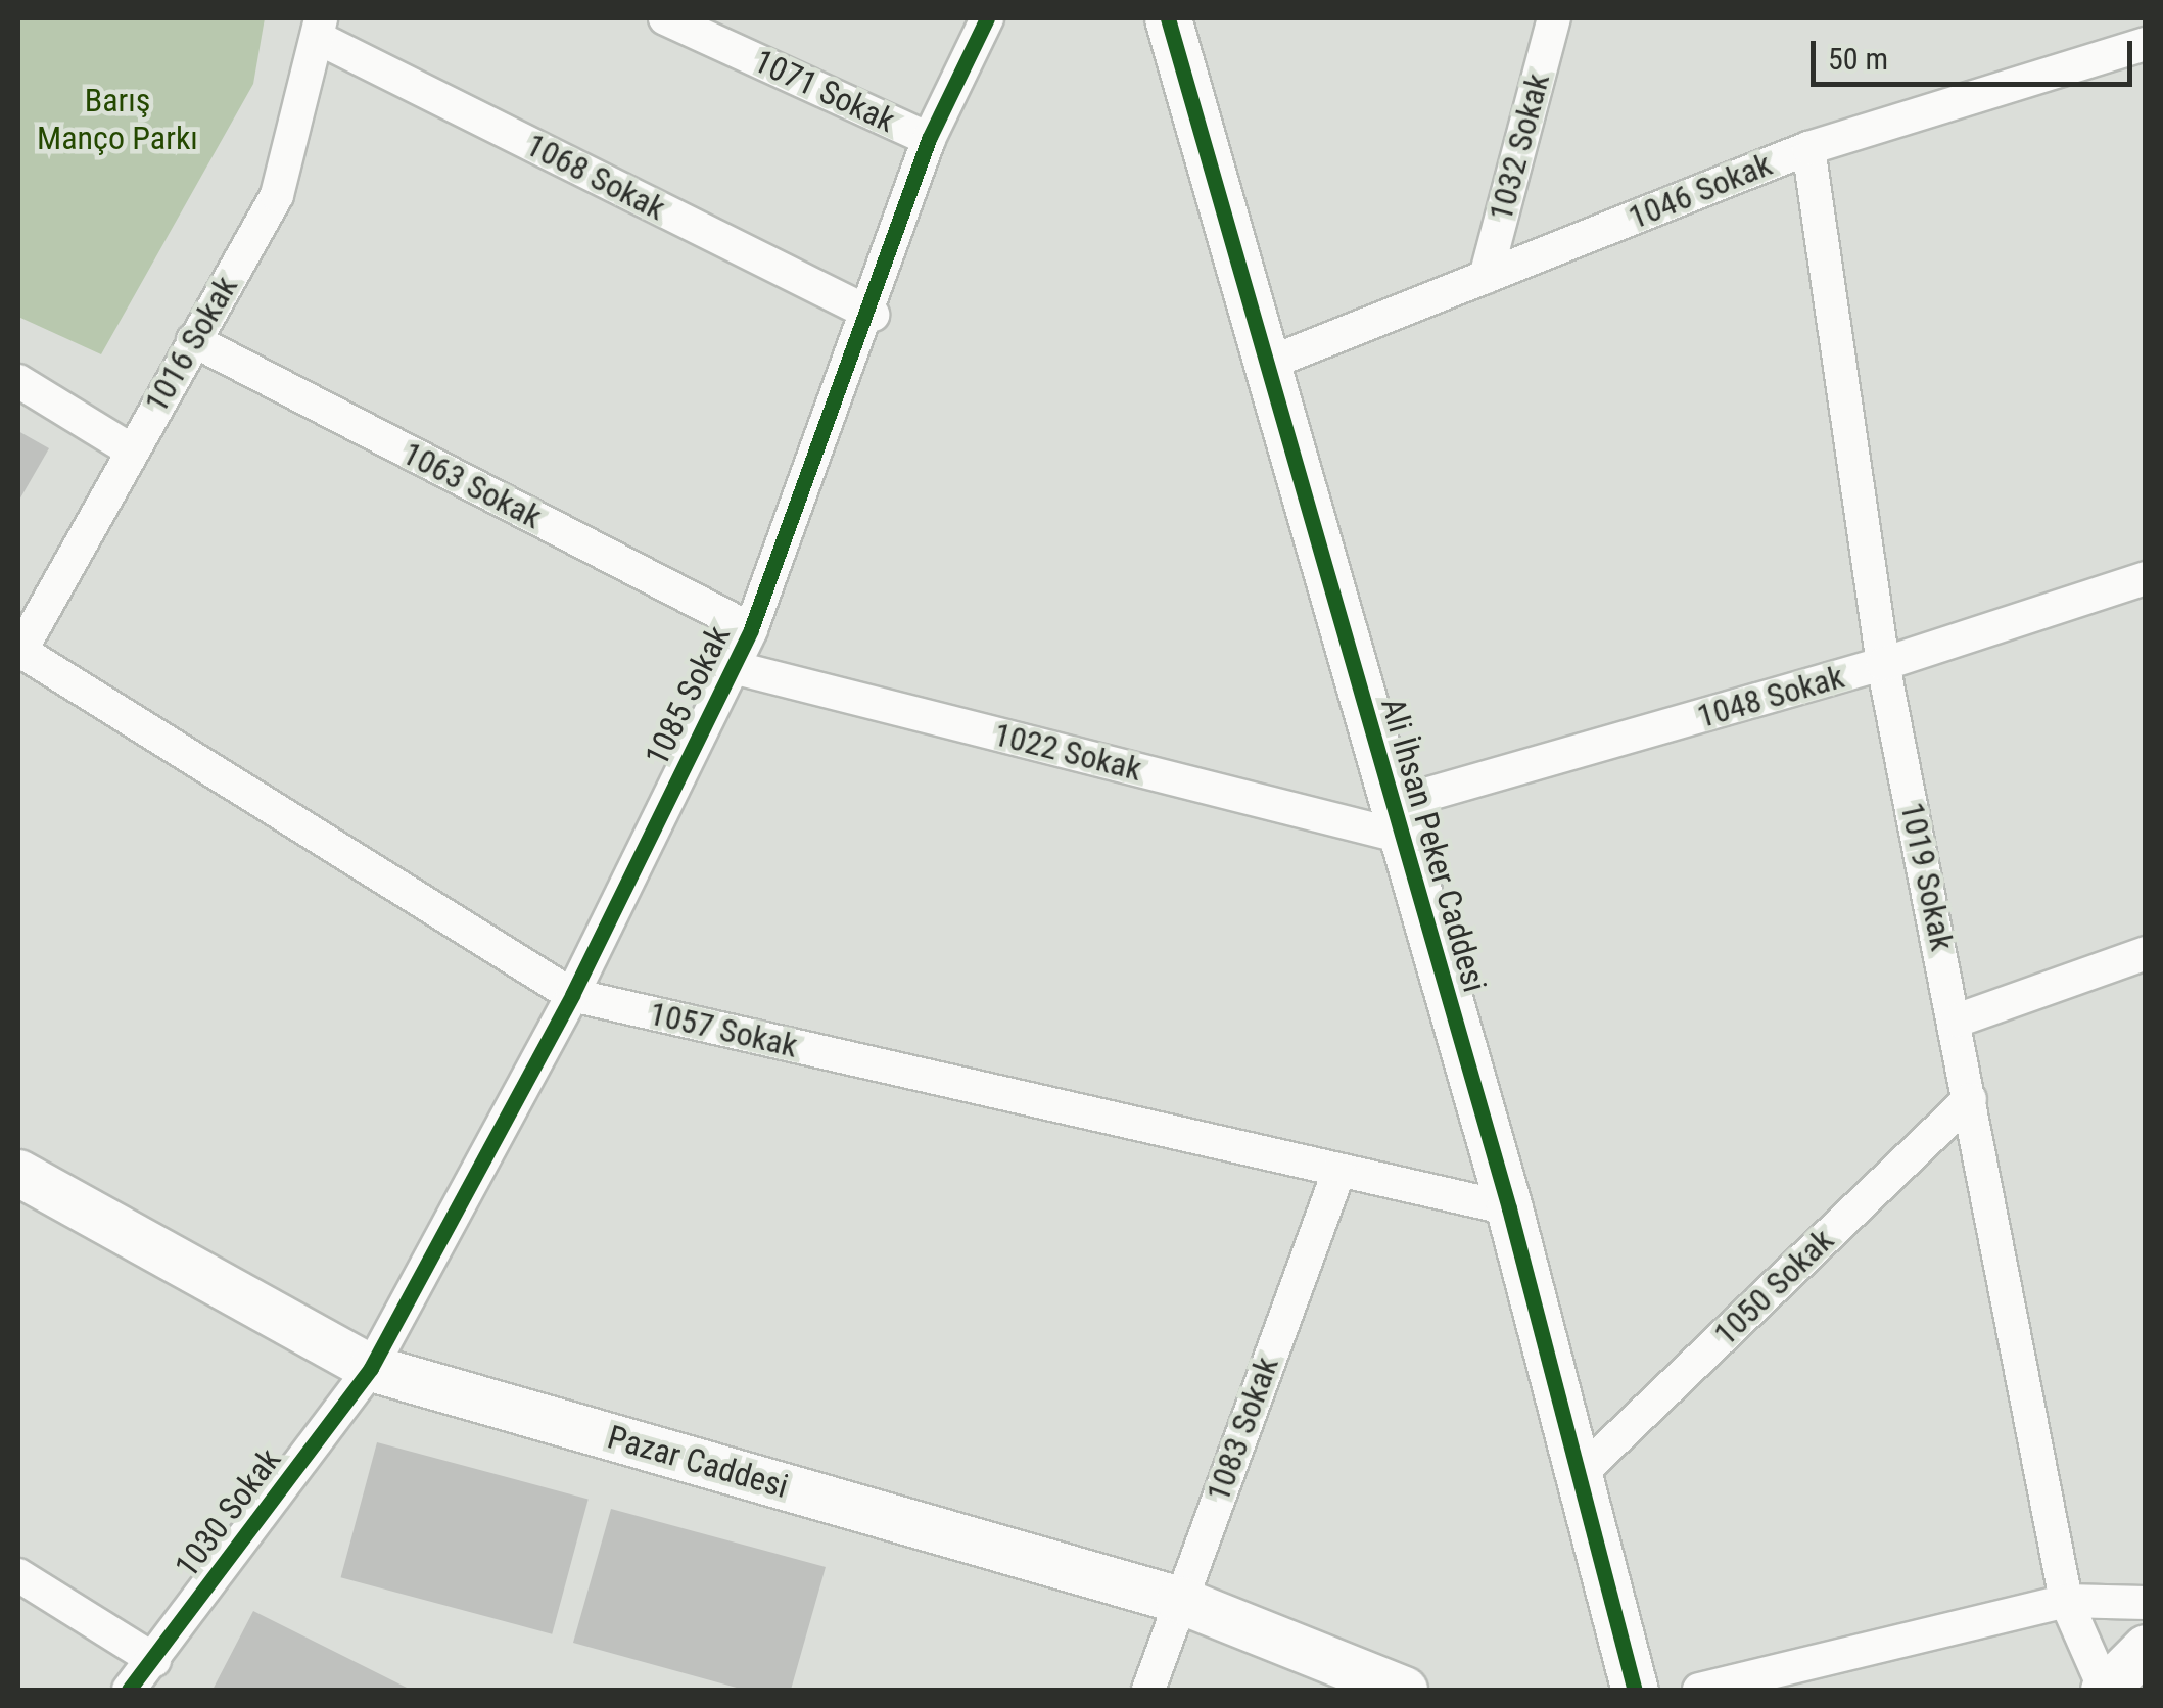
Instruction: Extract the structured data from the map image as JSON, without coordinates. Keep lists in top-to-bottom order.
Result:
{
  "streets": {
    "street": [
      "1071 Sokak",
      "1032 Sokak",
      "1068 Sokak",
      "1046 Sokak",
      "1016 Sokak",
      "1063 Sokak",
      "1085 Sokak",
      "1048 Sokak",
      "1022 Sokak",
      "Ali İhsan Peker Caddesi",
      "1019 Sokak",
      "1057 Sokak",
      "1050 Sokak",
      "1083 Sokak",
      "Pazar Caddesi",
      "1030 Sokak"
    ]
  },
  "crossings": [
    ["1071 Sokak", "1085 Sokak"],
    ["1032 Sokak", "1046 Sokak"],
    ["1068 Sokak", "1016 Sokak"],
    ["1068 Sokak", "1085 Sokak"],
    ["1046 Sokak", "Ali İhsan Peker Caddesi"],
    ["1046 Sokak", "1019 Sokak"],
    ["1016 Sokak", "1063 Sokak"],
    ["1016 Sokak", "1057 Sokak"],
    ["1063 Sokak", "1085 Sokak"],
    ["1085 Sokak", "1022 Sokak"],
    ["1085 Sokak", "1057 Sokak"],
    ["1085 Sokak", "Pazar Caddesi"],
    ["1085 Sokak", "1030 Sokak"],
    ["1048 Sokak", "1022 Sokak"],
    ["1048 Sokak", "Ali İhsan Peker Caddesi"],
    ["1048 Sokak", "1019 Sokak"],
    ["1022 Sokak", "Ali İhsan Peker Caddesi"],
    ["Ali İhsan Peker Caddesi", "1057 Sokak"],
    ["Ali İhsan Peker Caddesi", "1050 Sokak"],
    ["1019 Sokak", "1050 Sokak"],
    ["1057 Sokak", "1083 Sokak"],
    ["1083 Sokak", "Pazar Caddesi"],
    ["Pazar Caddesi", "1030 Sokak"]
  ],
  "parks": ["Barış Manço Parkı"],
  "scale_bar": "50 m"
}
